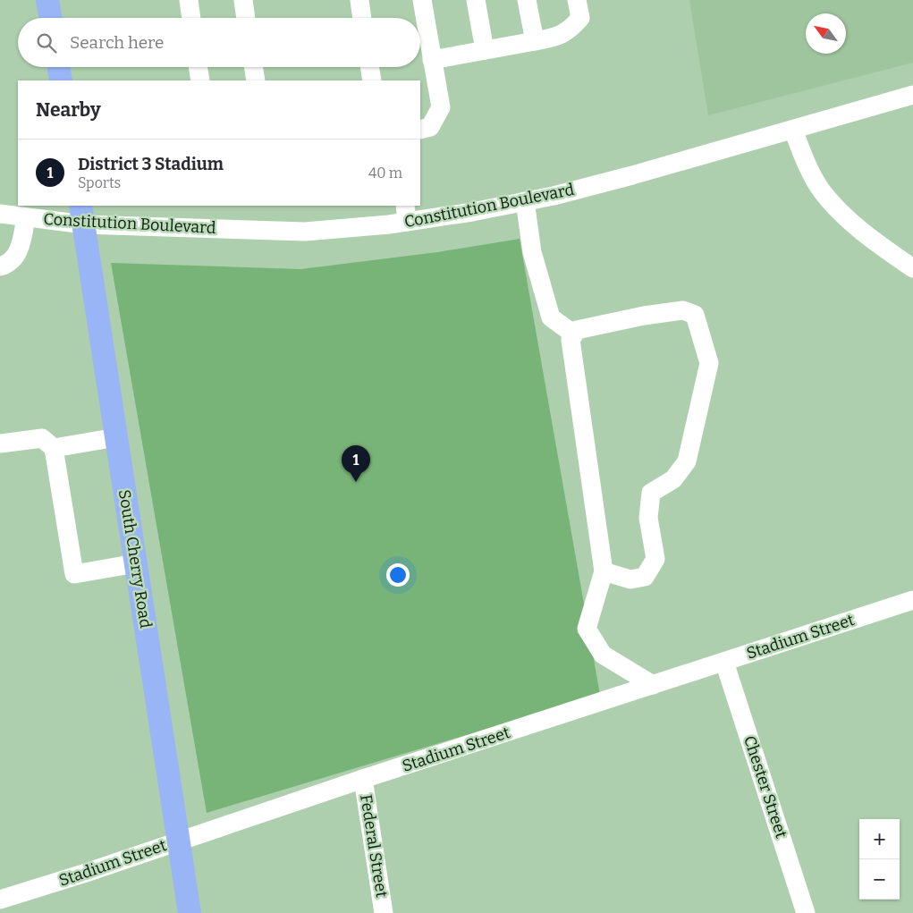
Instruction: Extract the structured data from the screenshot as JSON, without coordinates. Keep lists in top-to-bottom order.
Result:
{
  "streets": {
    "main road": ["South Cherry Road"],
    "street": [
      "Constitution Boulevard",
      "Stadium Street",
      "Chester Street",
      "Federal Street"
    ]
  },
  "crossings": [
    ["Constitution Boulevard", "South Cherry Road"],
    ["South Cherry Road", "Stadium Street"],
    ["Stadium Street", "Chester Street"],
    ["Stadium Street", "Federal Street"]
  ],
  "north": "top left",
  "page": {
    "search": "Search here",
    "heading": "Nearby",
    "list": [
      {
        "mark": "1",
        "name": "District 3 Stadium",
        "note": "Sports",
        "value": "40 m"
      }
    ],
    "pins": "1",
    "map_buttons": ["+", "−"]
  }
}
